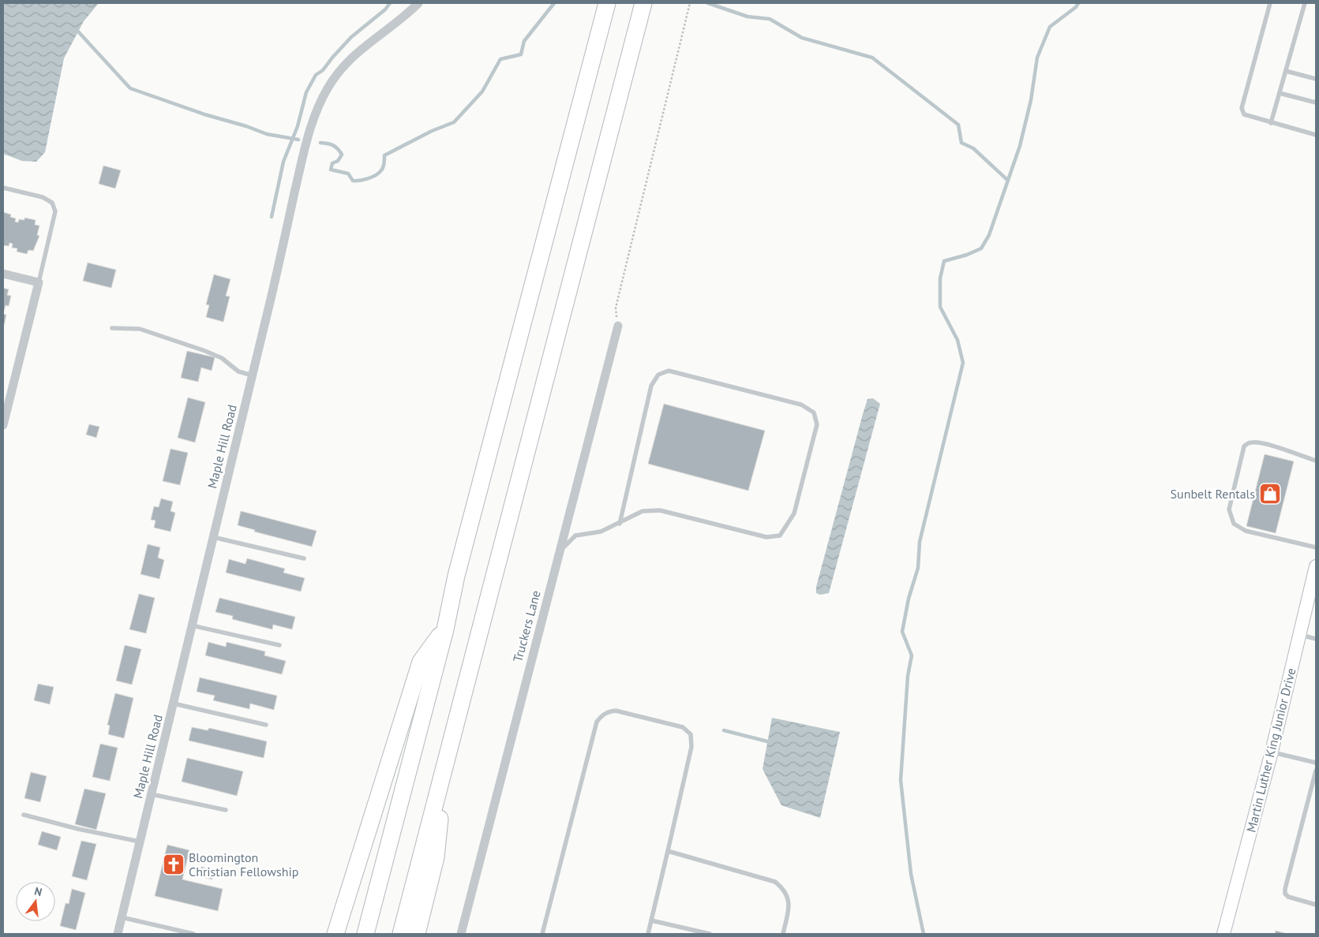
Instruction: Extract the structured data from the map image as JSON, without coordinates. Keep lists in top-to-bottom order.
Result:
{
  "streets": {
    "main road": ["Martin Luther King Junior Drive"],
    "street": ["Maple Hill Road", "Truckers Lane"]
  },
  "places": {
    "shop": ["Sunbelt Rentals"],
    "church": ["Bloomington Christian Fellowship"]
  },
  "north": "top"
}
